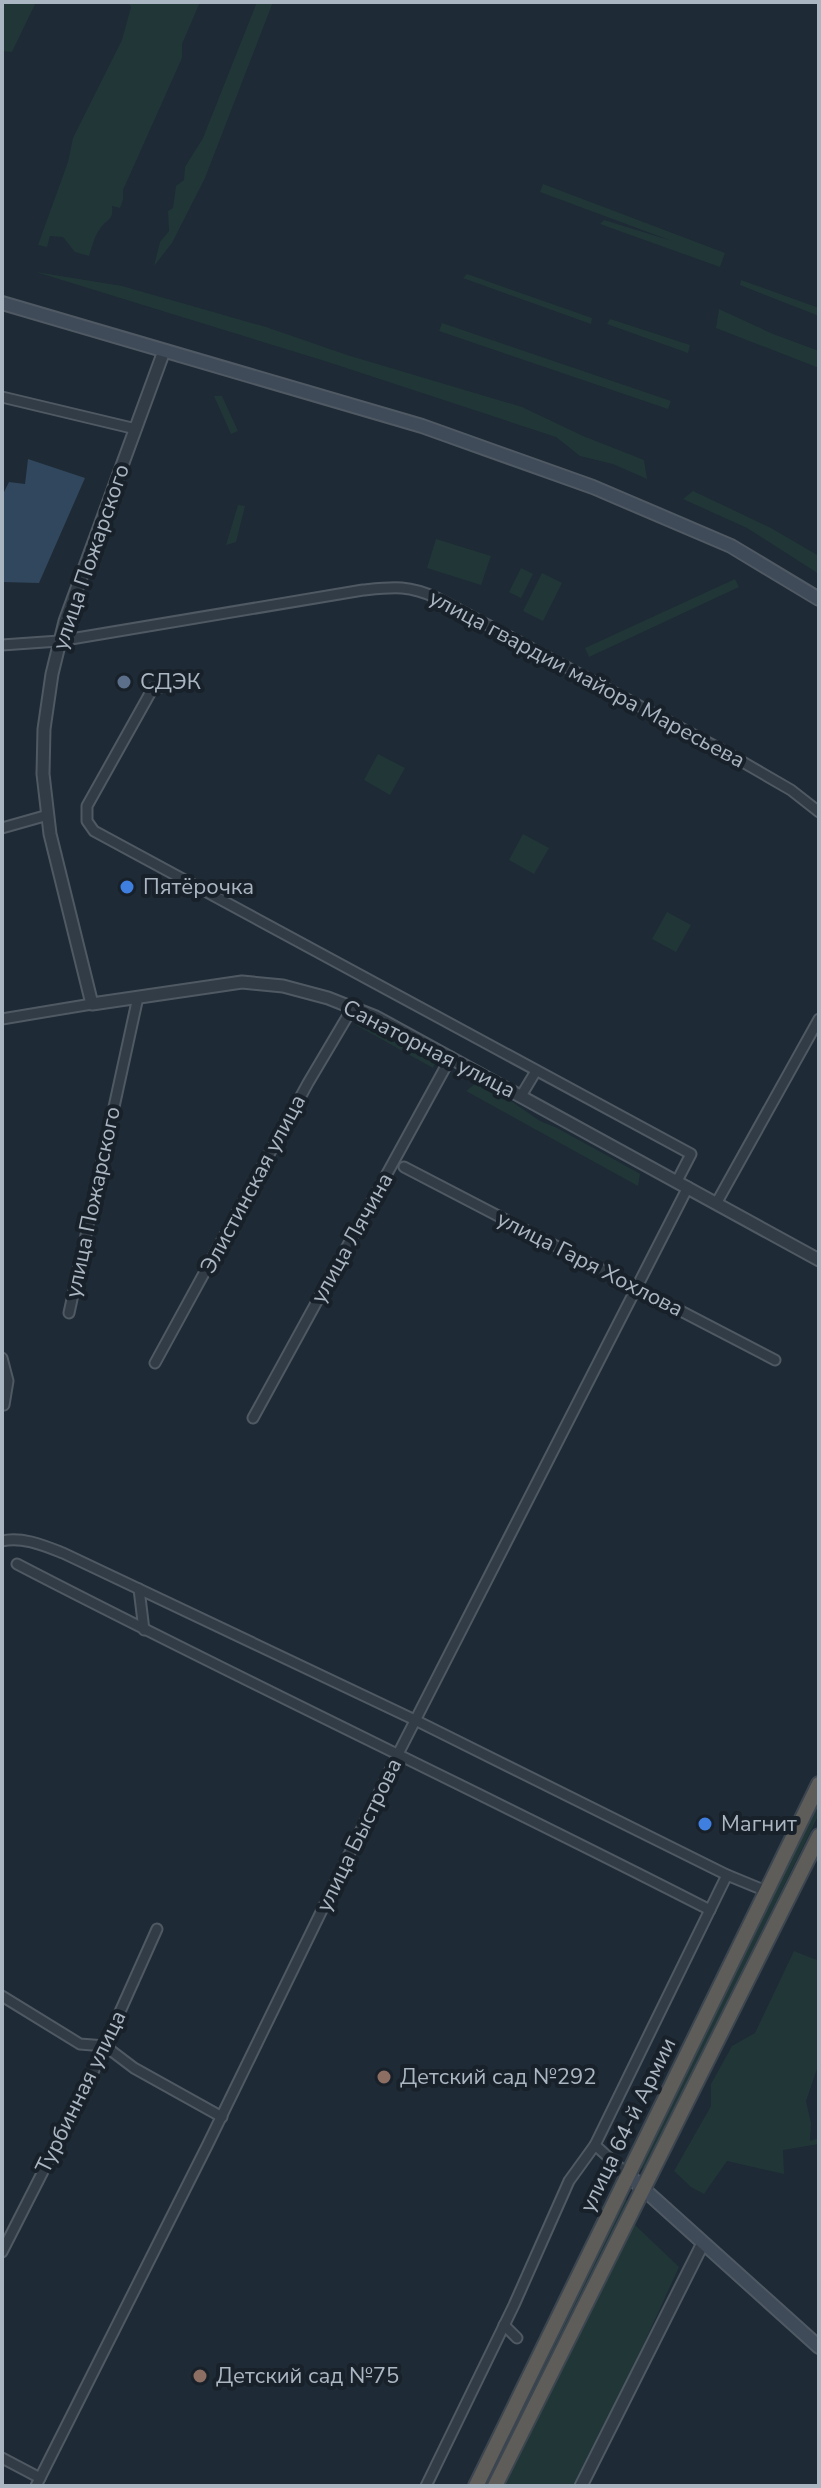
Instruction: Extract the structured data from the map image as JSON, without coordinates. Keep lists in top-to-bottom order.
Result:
{
  "streets": {
    "highway": ["улица 64-й Армии"],
    "street": [
      "улица Пожарского",
      "улица гвардии майора Маресьева",
      "Санаторная улица",
      "Элистинская улица",
      "улица Лячина",
      "улица Гаря Хохлова",
      "улица Быстрова",
      "Турбинная улица"
    ]
  },
  "crossings": [
    ["улица Пожарского", "улица гвардии майора Маресьева"],
    ["улица Пожарского", "Санаторная улица"],
    ["Санаторная улица", "Элистинская улица"],
    ["Санаторная улица", "улица Лячина"],
    ["Санаторная улица", "улица Быстрова"],
    ["улица Гаря Хохлова", "улица Быстрова"]
  ],
  "places": [
    "СДЭК",
    "Пятёрочка",
    "Магнит",
    "Детский сад №292",
    "Детский сад №75"
  ]
}
